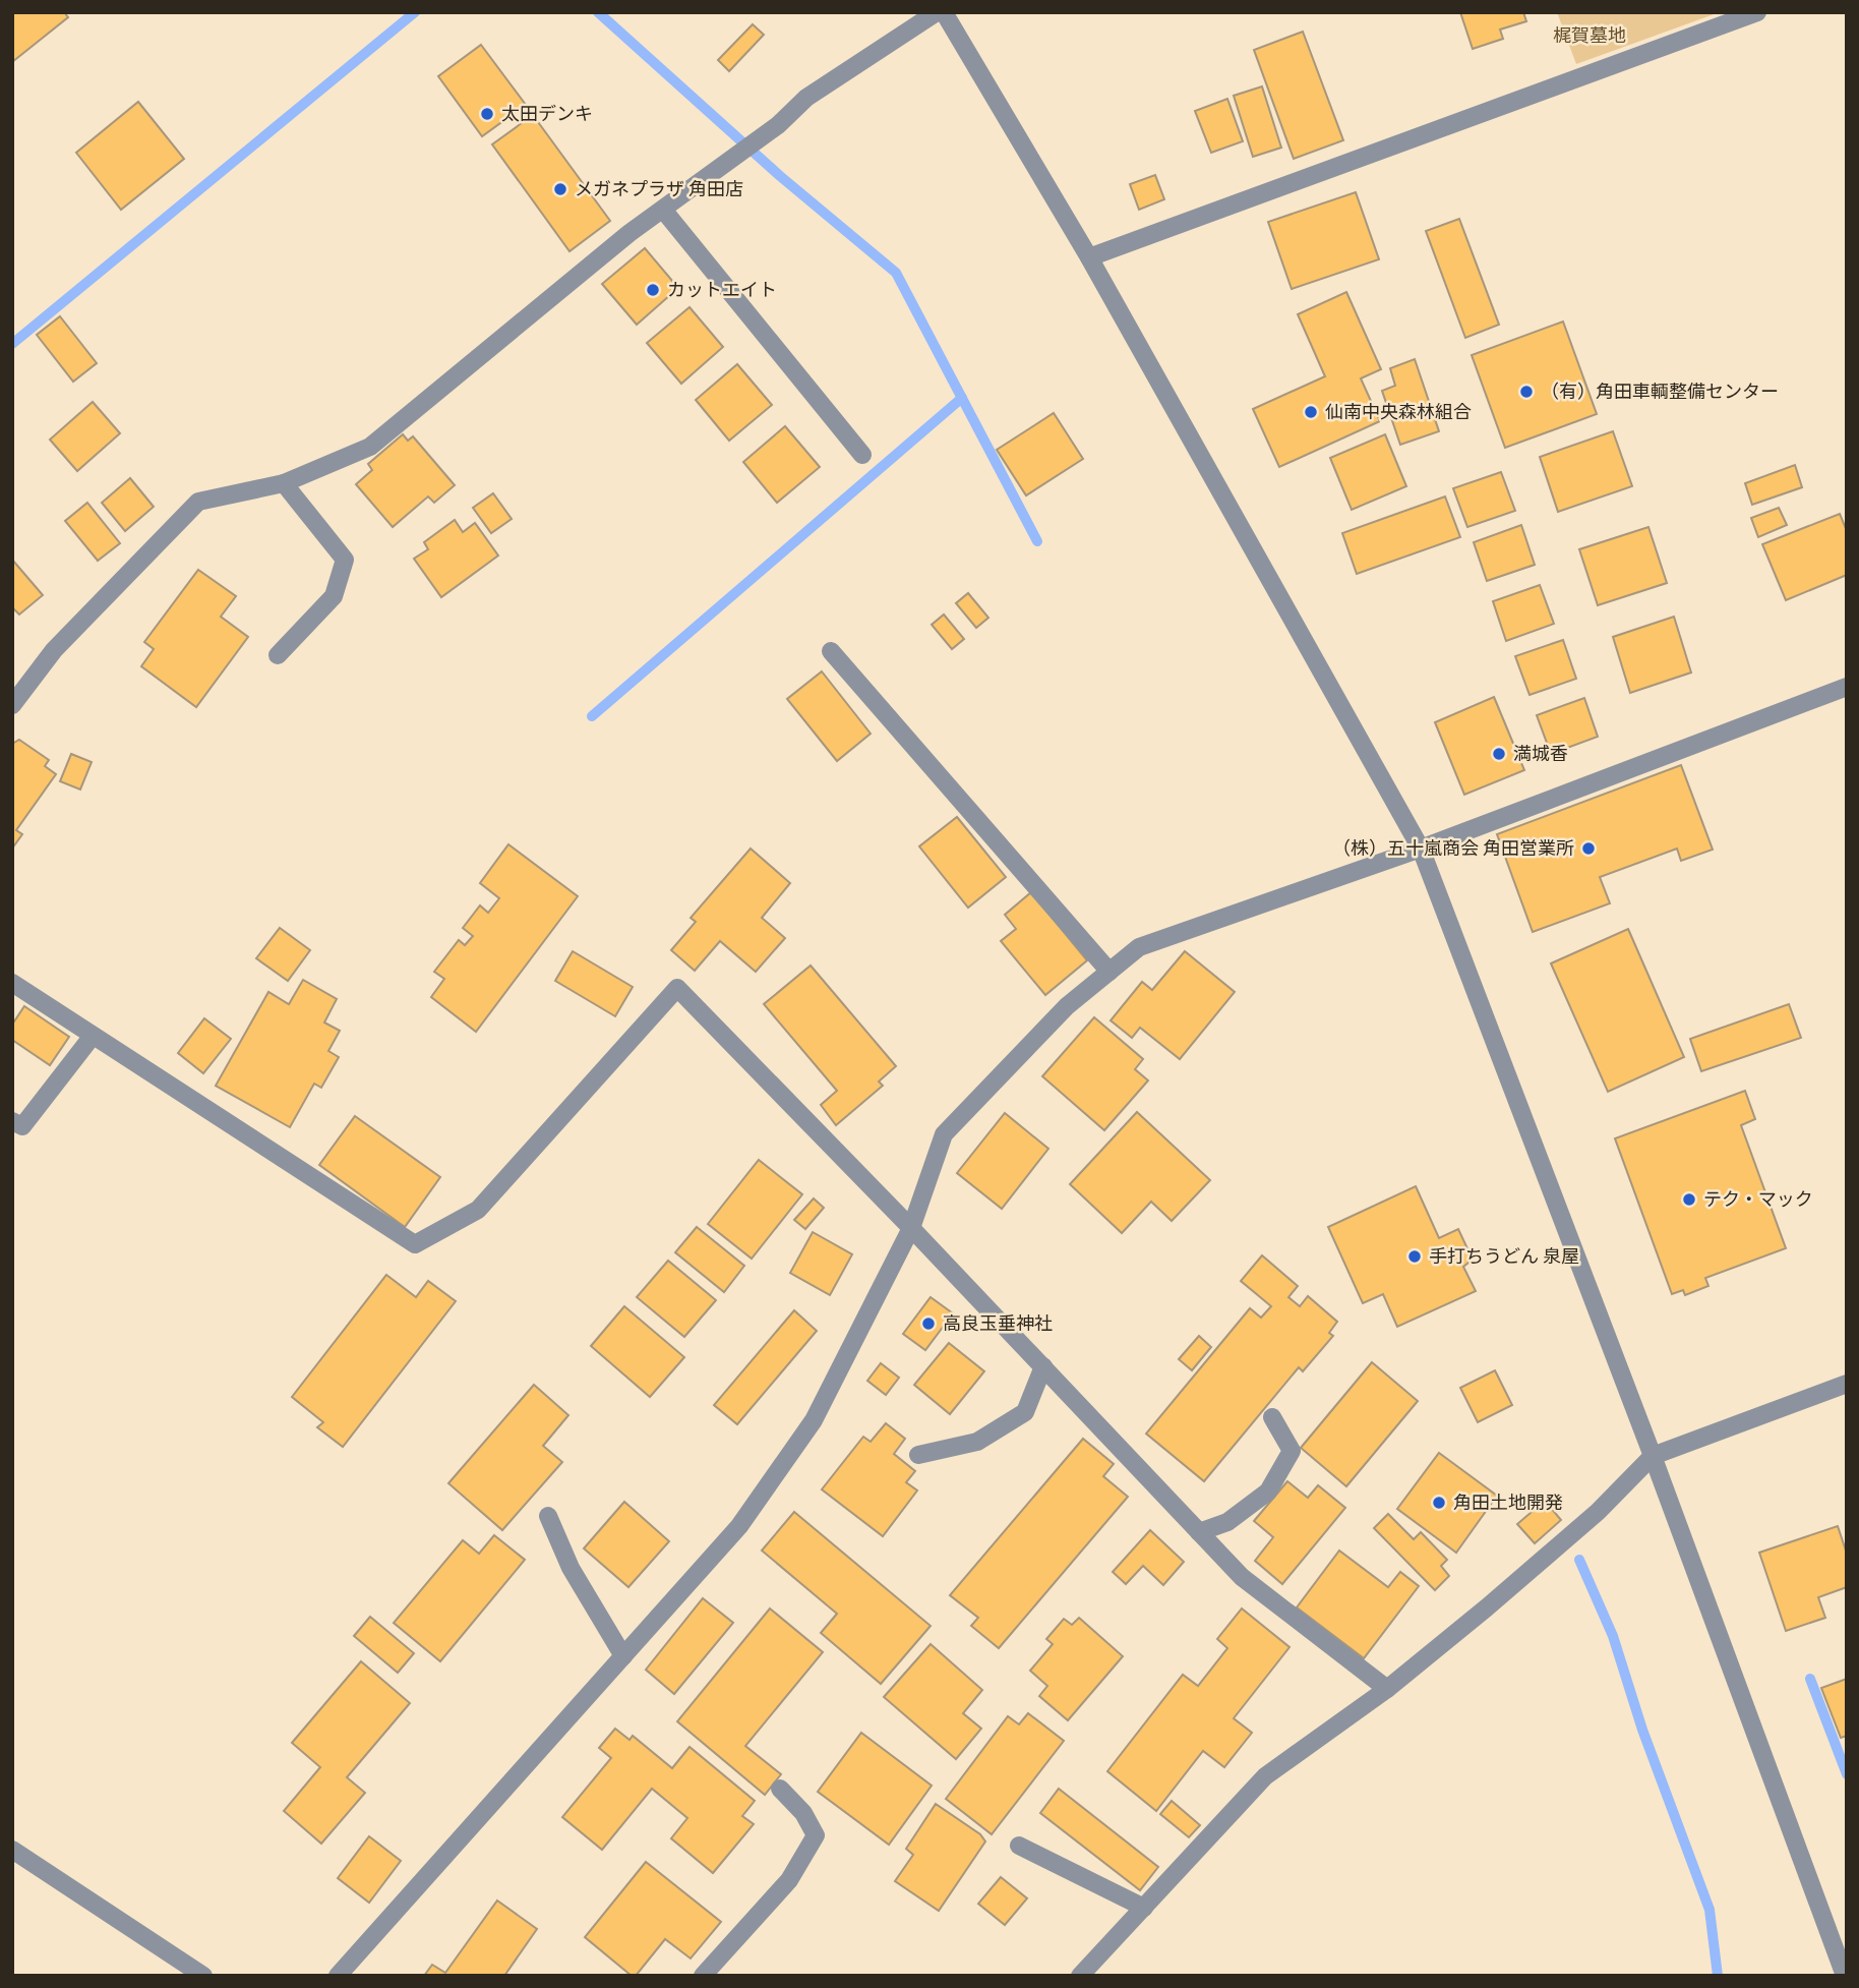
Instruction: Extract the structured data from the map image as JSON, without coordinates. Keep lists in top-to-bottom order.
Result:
{
  "parks": ["梶賀墓地"],
  "places": [
    "太田デンキ",
    "メガネプラザ 角田店",
    "カットエイト",
    "（有）角田車輌整備センター",
    "仙南中央森林組合",
    "満城香",
    "（株）五十嵐商会 角田営業所",
    "テク・マック",
    "手打ちうどん 泉屋",
    "高良玉垂神社",
    "角田土地開発"
  ]
}
